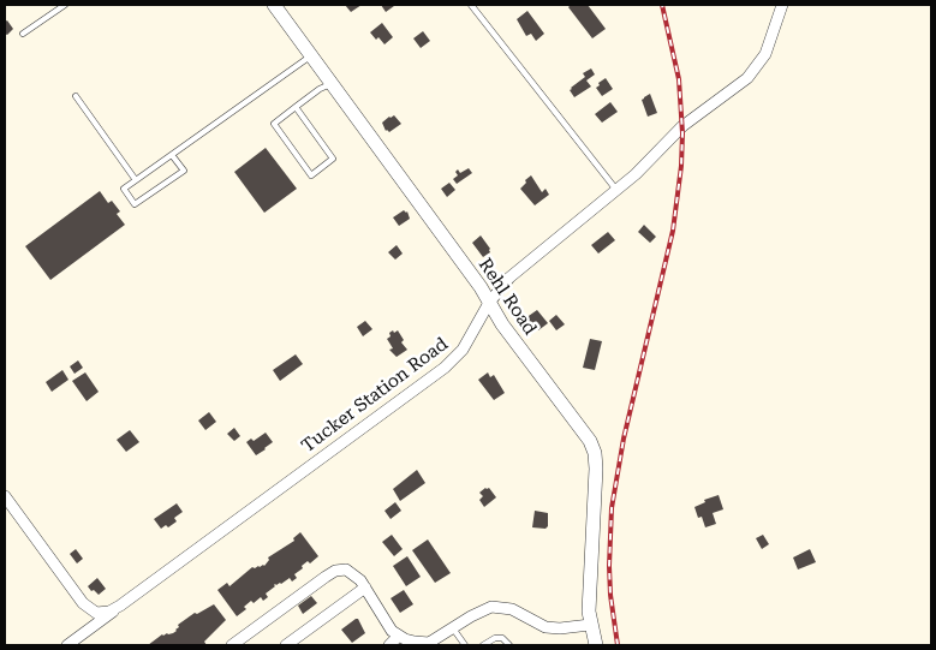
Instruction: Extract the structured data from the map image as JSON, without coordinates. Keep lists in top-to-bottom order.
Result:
{
  "streets": {
    "street": ["Rehl Road", "Tucker Station Road"]
  },
  "crossings": [
    ["Rehl Road", "Tucker Station Road"]
  ]
}
